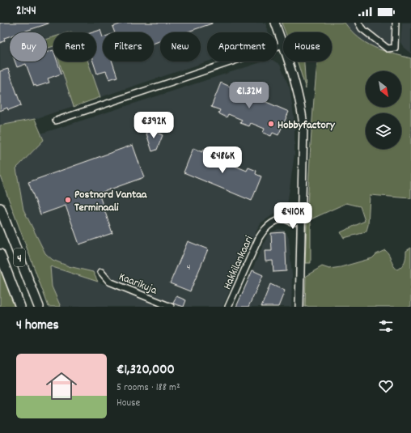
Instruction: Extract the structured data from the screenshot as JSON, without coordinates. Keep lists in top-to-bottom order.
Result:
{
  "streets": {
    "highway": ["4"],
    "street": ["Hakkilankaari", "Kaarikuja"]
  },
  "places": ["Hobbyfactory", "Postnord Vantaa Terminaali"],
  "house_numbers": ["4"],
  "north": "bottom right",
  "page": {
    "status": "21:44",
    "chip": [
      "Buy",
      "Rent",
      "Filters",
      "New",
      "Apartment",
      "House"
    ],
    "price": [
      "€1.32M",
      "€392K",
      "€486K",
      "€410K"
    ],
    "heading": "4 homes",
    "list": [
      {
        "name": "€1,320,000",
        "note": "5 rooms · 188 m² · House"
      }
    ]
  }
}
